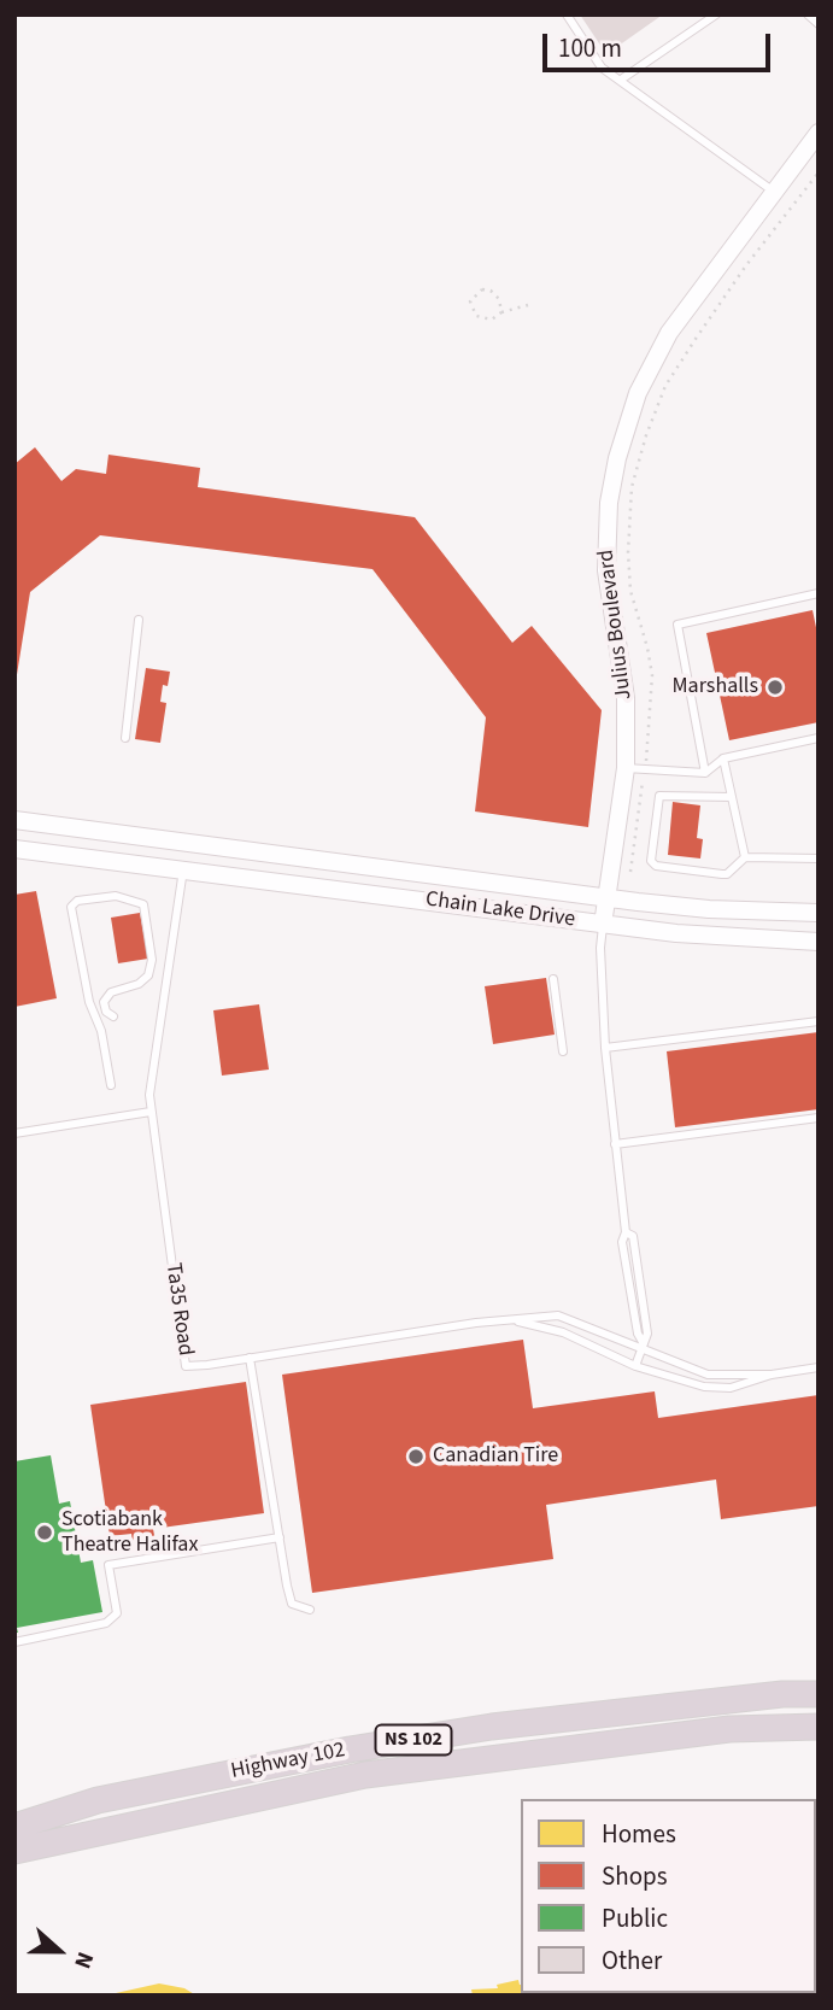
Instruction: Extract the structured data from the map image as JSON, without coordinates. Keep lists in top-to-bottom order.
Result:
{
  "streets": {
    "highway": ["NS 102", "Highway 102"],
    "street": ["Julius Boulevard", "Chain Lake Drive"],
    "lane": ["Ta35 Road"]
  },
  "crossings": [
    ["Julius Boulevard", "Chain Lake Drive"]
  ],
  "places": ["Marshalls", "Canadian Tire", "Scotiabank Theatre Halifax"],
  "legend": [
    "Homes",
    "Shops",
    "Public",
    "Other"
  ],
  "scale_bar": "100 m",
  "north": "right"
}
